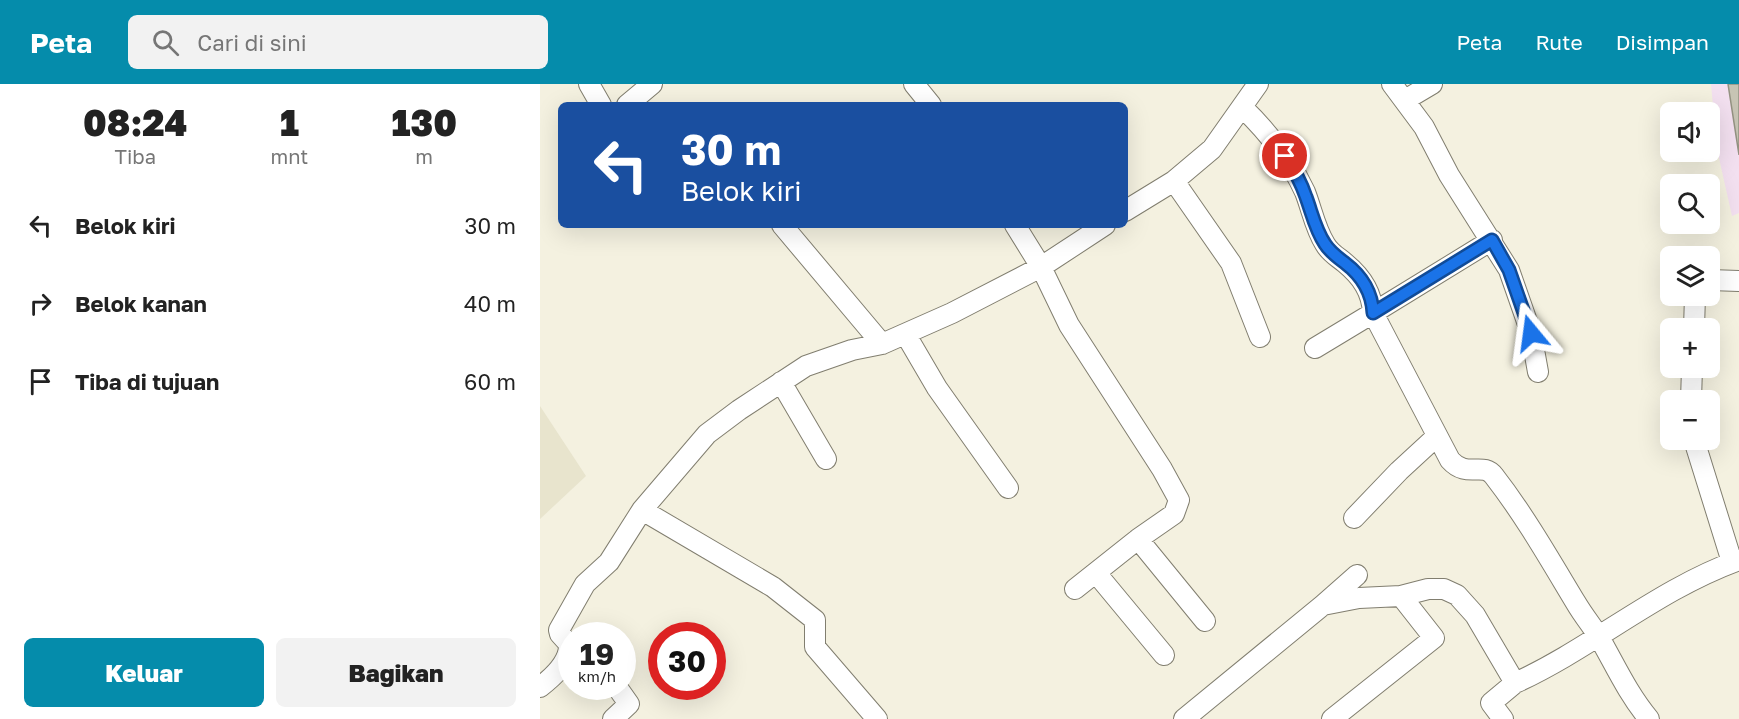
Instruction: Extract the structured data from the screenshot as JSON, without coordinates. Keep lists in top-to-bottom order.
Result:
{
  "page": {
    "header": "Peta",
    "search": "Cari di sini",
    "nav": ["Peta", "Rute", "Disimpan"],
    "eta": [
      "08:24",
      "Tiba",
      "1",
      "mnt",
      "130",
      "m"
    ],
    "map_buttons": ["+", "−"],
    "turn": ["30 m", "Belok kiri"],
    "list": [
      {
        "name": "Belok kiri",
        "value": "30 m"
      },
      {
        "name": "Belok kanan",
        "value": "40 m"
      },
      {
        "name": "Tiba di tujuan",
        "value": "60 m"
      }
    ],
    "speed": "19 km/h",
    "limit": "30",
    "buttons": ["Keluar", "Bagikan"]
  }
}
